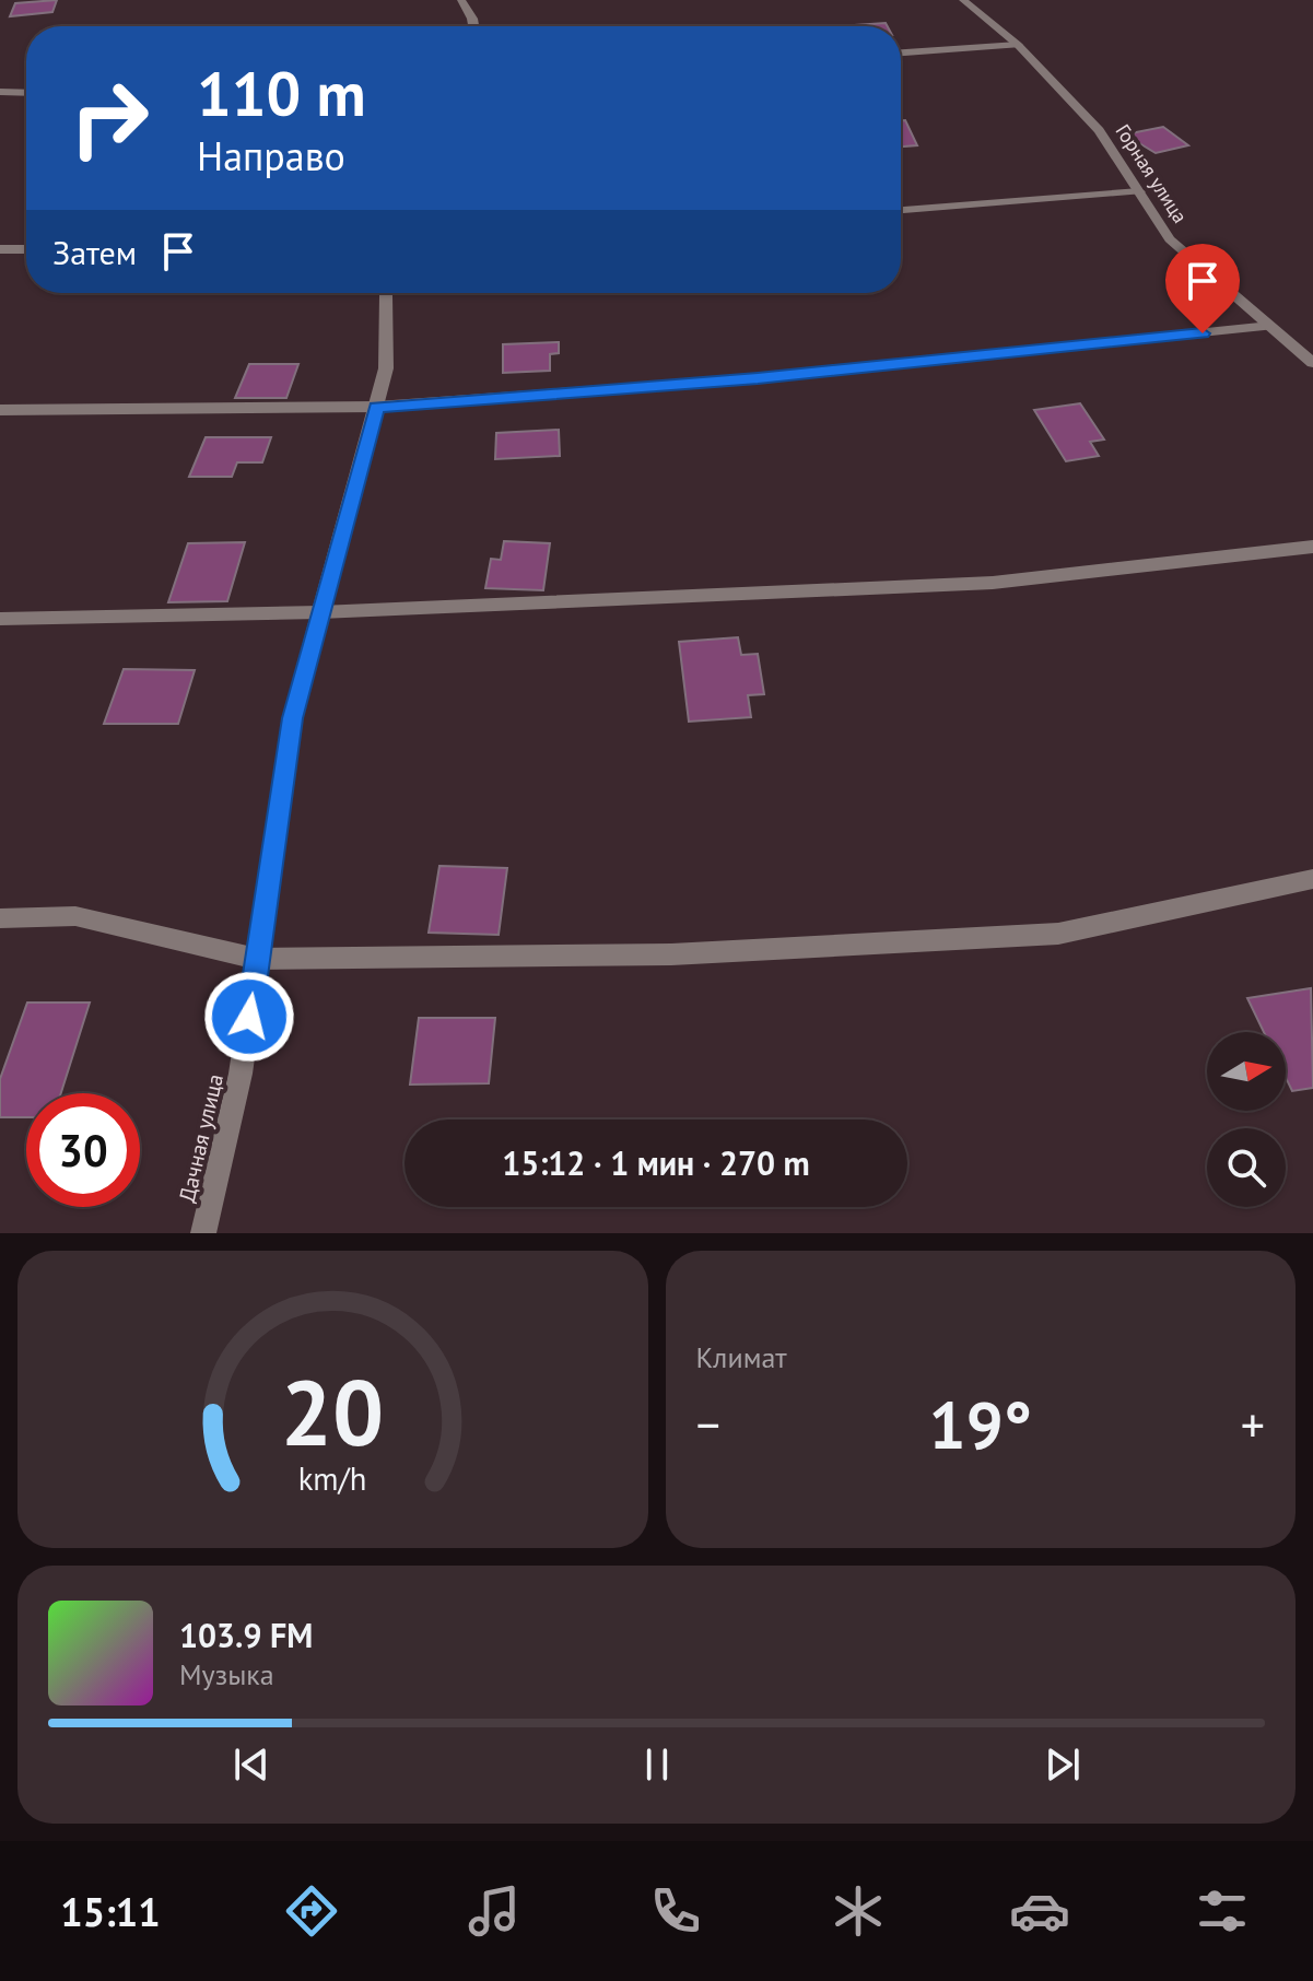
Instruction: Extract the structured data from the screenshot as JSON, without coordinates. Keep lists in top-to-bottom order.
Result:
{
  "streets": {
    "street": ["Горная улица", "Дачная улица"]
  },
  "north": "right",
  "page": {
    "turn": ["110 m", "Направо"],
    "then": "Затем",
    "limit": "30",
    "trip": "15:12 · 1 мин · 270 m",
    "tile": "Климат",
    "heat": ["−", "19°", "+"],
    "song": ["103.9 FM", "Музыка"],
    "tabs": "15:11",
    "gauge": ["20", "km/h"]
  }
}
